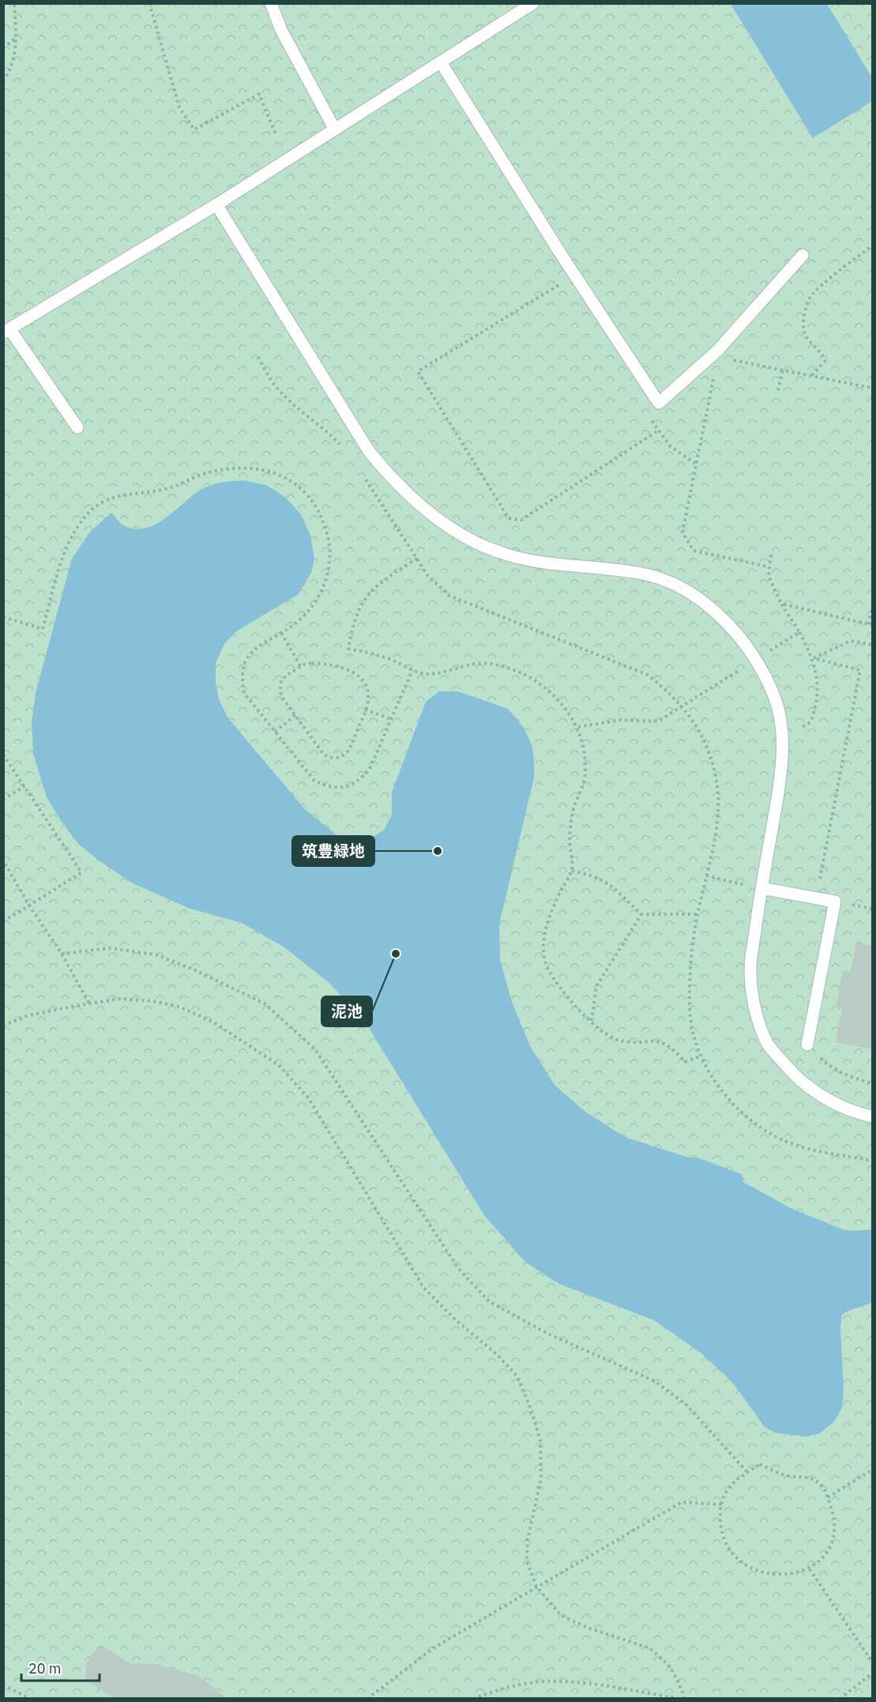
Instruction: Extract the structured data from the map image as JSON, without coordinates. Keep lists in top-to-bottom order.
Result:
{
  "places": ["筑豊緑地", "泥池"],
  "scale_bar": "20 m"
}
